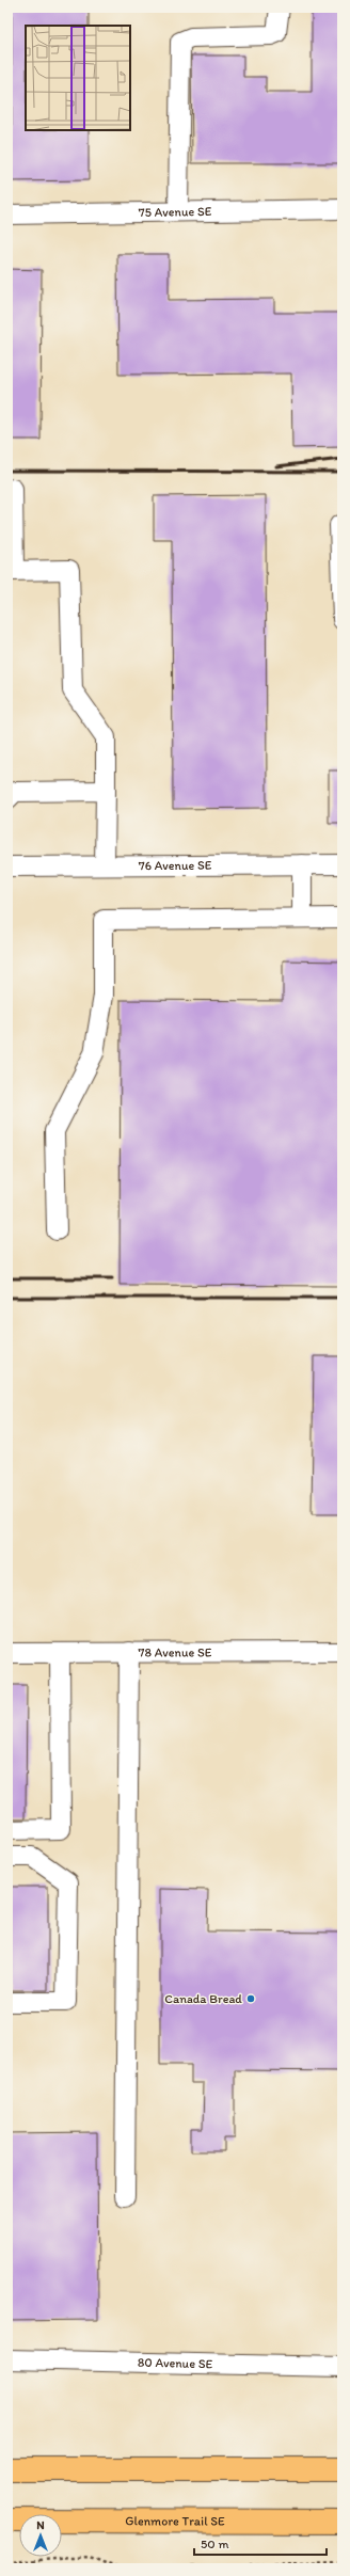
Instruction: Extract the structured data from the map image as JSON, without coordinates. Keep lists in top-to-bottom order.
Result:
{
  "streets": {
    "main road": ["Glenmore Trail SE"],
    "street": [
      "75 Avenue SE",
      "76 Avenue SE",
      "78 Avenue SE",
      "80 Avenue SE"
    ]
  },
  "places": ["Canada Bread"],
  "scale_bar": "50 m",
  "north": "top"
}
